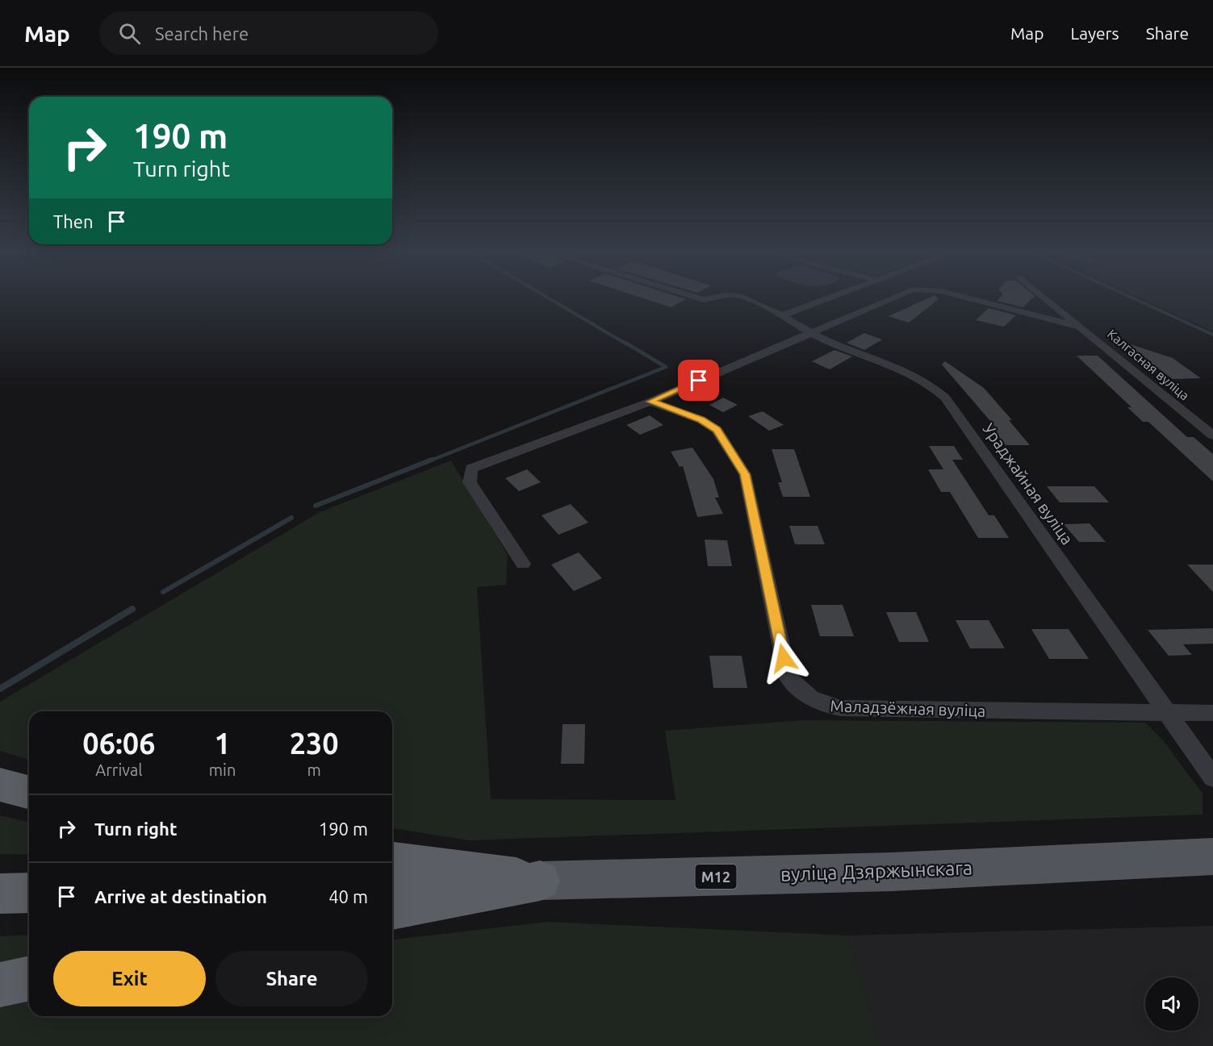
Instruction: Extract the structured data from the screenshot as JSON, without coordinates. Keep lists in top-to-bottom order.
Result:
{
  "streets": {
    "highway": ["М12"],
    "main road": ["вуліца Дзяржынскага"],
    "street": ["Калгасная вуліца", "Ураджайная вуліца", "Маладзёжная вуліца"]
  },
  "crossings": [
    ["Ураджайная вуліца", "Маладзёжная вуліца"],
    ["вуліца Дзяржынскага", "М12"]
  ],
  "page": {
    "header": "Map",
    "search": "Search here",
    "nav": ["Map", "Layers", "Share"],
    "turn": ["190 m", "Turn right"],
    "then": "Then",
    "eta": [
      "06:06",
      "Arrival",
      "1",
      "min",
      "230",
      "m"
    ],
    "list": [
      {
        "name": "Turn right",
        "value": "190 m"
      },
      {
        "name": "Arrive at destination",
        "value": "40 m"
      }
    ],
    "buttons": ["Exit", "Share"]
  }
}
